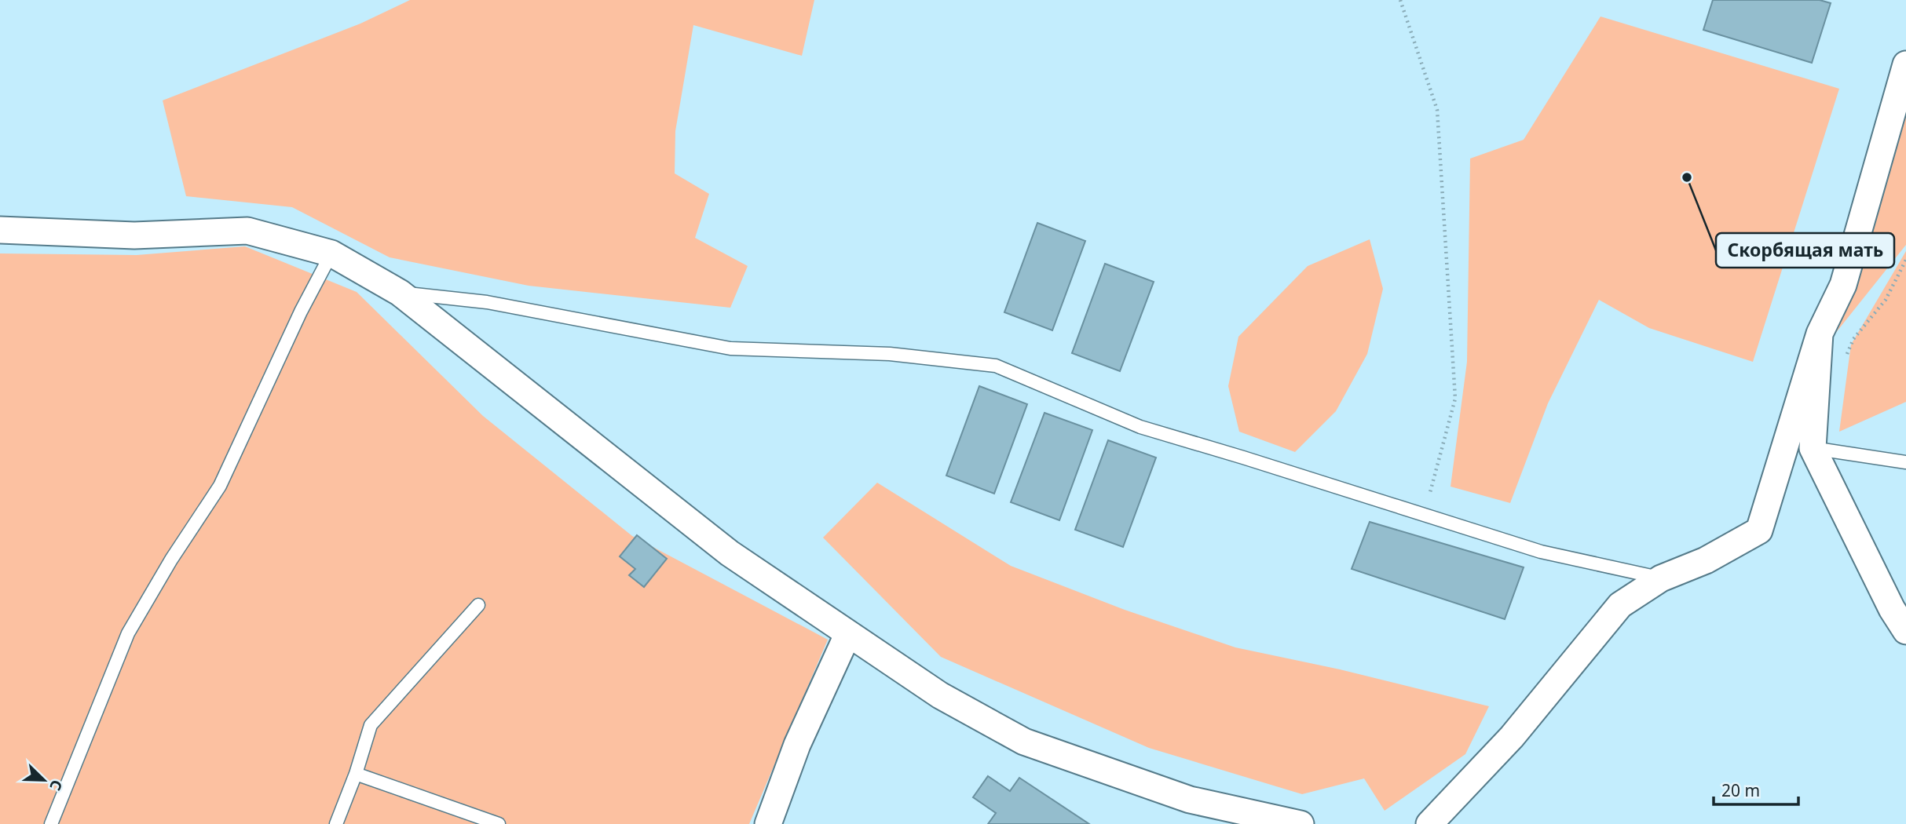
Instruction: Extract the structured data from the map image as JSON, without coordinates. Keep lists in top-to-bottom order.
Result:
{
  "places": ["Скорбящая мать"],
  "scale_bar": "20 m",
  "north": "bottom right"
}
